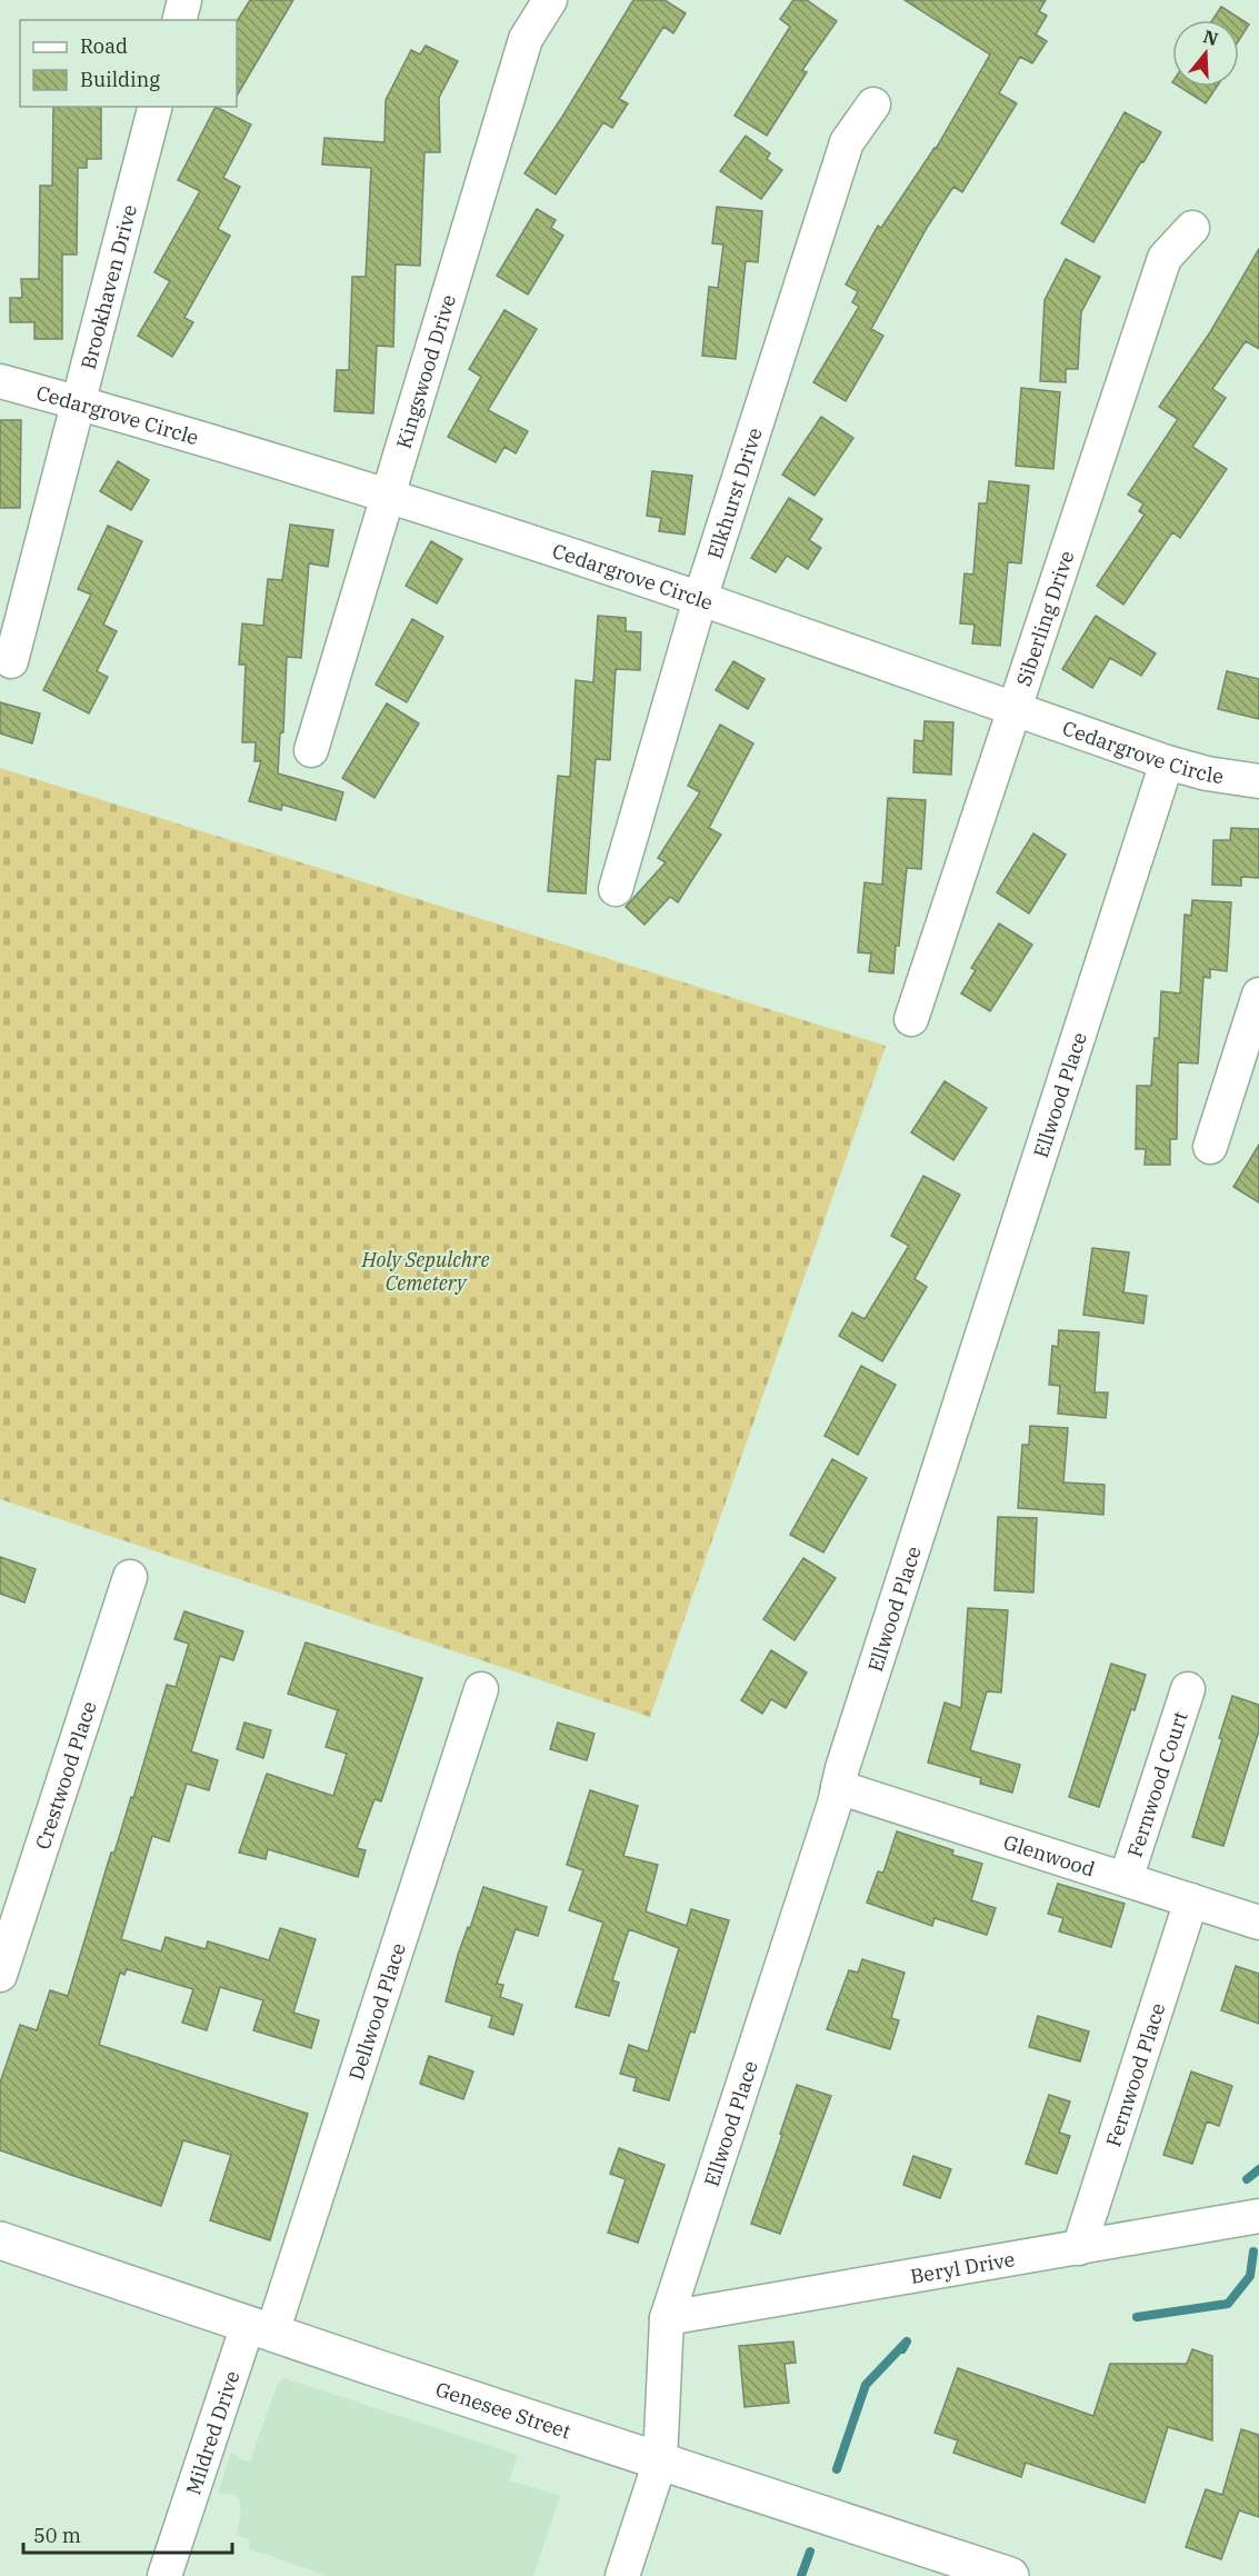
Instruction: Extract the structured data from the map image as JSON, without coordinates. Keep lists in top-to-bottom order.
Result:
{
  "streets": {
    "main road": ["Genesee Street"],
    "street": [
      "Brookhaven Drive",
      "Kingswood Drive",
      "Cedargrove Circle",
      "Elkhurst Drive",
      "Siberling Drive",
      "Ellwood Place",
      "Crestwood Place",
      "Fernwood Court",
      "Glenwood",
      "Dellwood Place",
      "Fernwood Place",
      "Beryl Drive",
      "Mildred Drive"
    ]
  },
  "crossings": [
    ["Brookhaven Drive", "Cedargrove Circle"],
    ["Kingswood Drive", "Cedargrove Circle"],
    ["Cedargrove Circle", "Elkhurst Drive"],
    ["Cedargrove Circle", "Siberling Drive"],
    ["Cedargrove Circle", "Ellwood Place"],
    ["Ellwood Place", "Glenwood"],
    ["Ellwood Place", "Beryl Drive"],
    ["Ellwood Place", "Genesee Street"],
    ["Fernwood Court", "Glenwood"],
    ["Glenwood", "Fernwood Place"],
    ["Dellwood Place", "Genesee Street"],
    ["Dellwood Place", "Mildred Drive"],
    ["Fernwood Place", "Beryl Drive"],
    ["Genesee Street", "Mildred Drive"]
  ],
  "parks": ["Holy Sepulchre Cemetery"],
  "legend": ["Road", "Building"],
  "scale_bar": "50 m",
  "north": "top"
}
